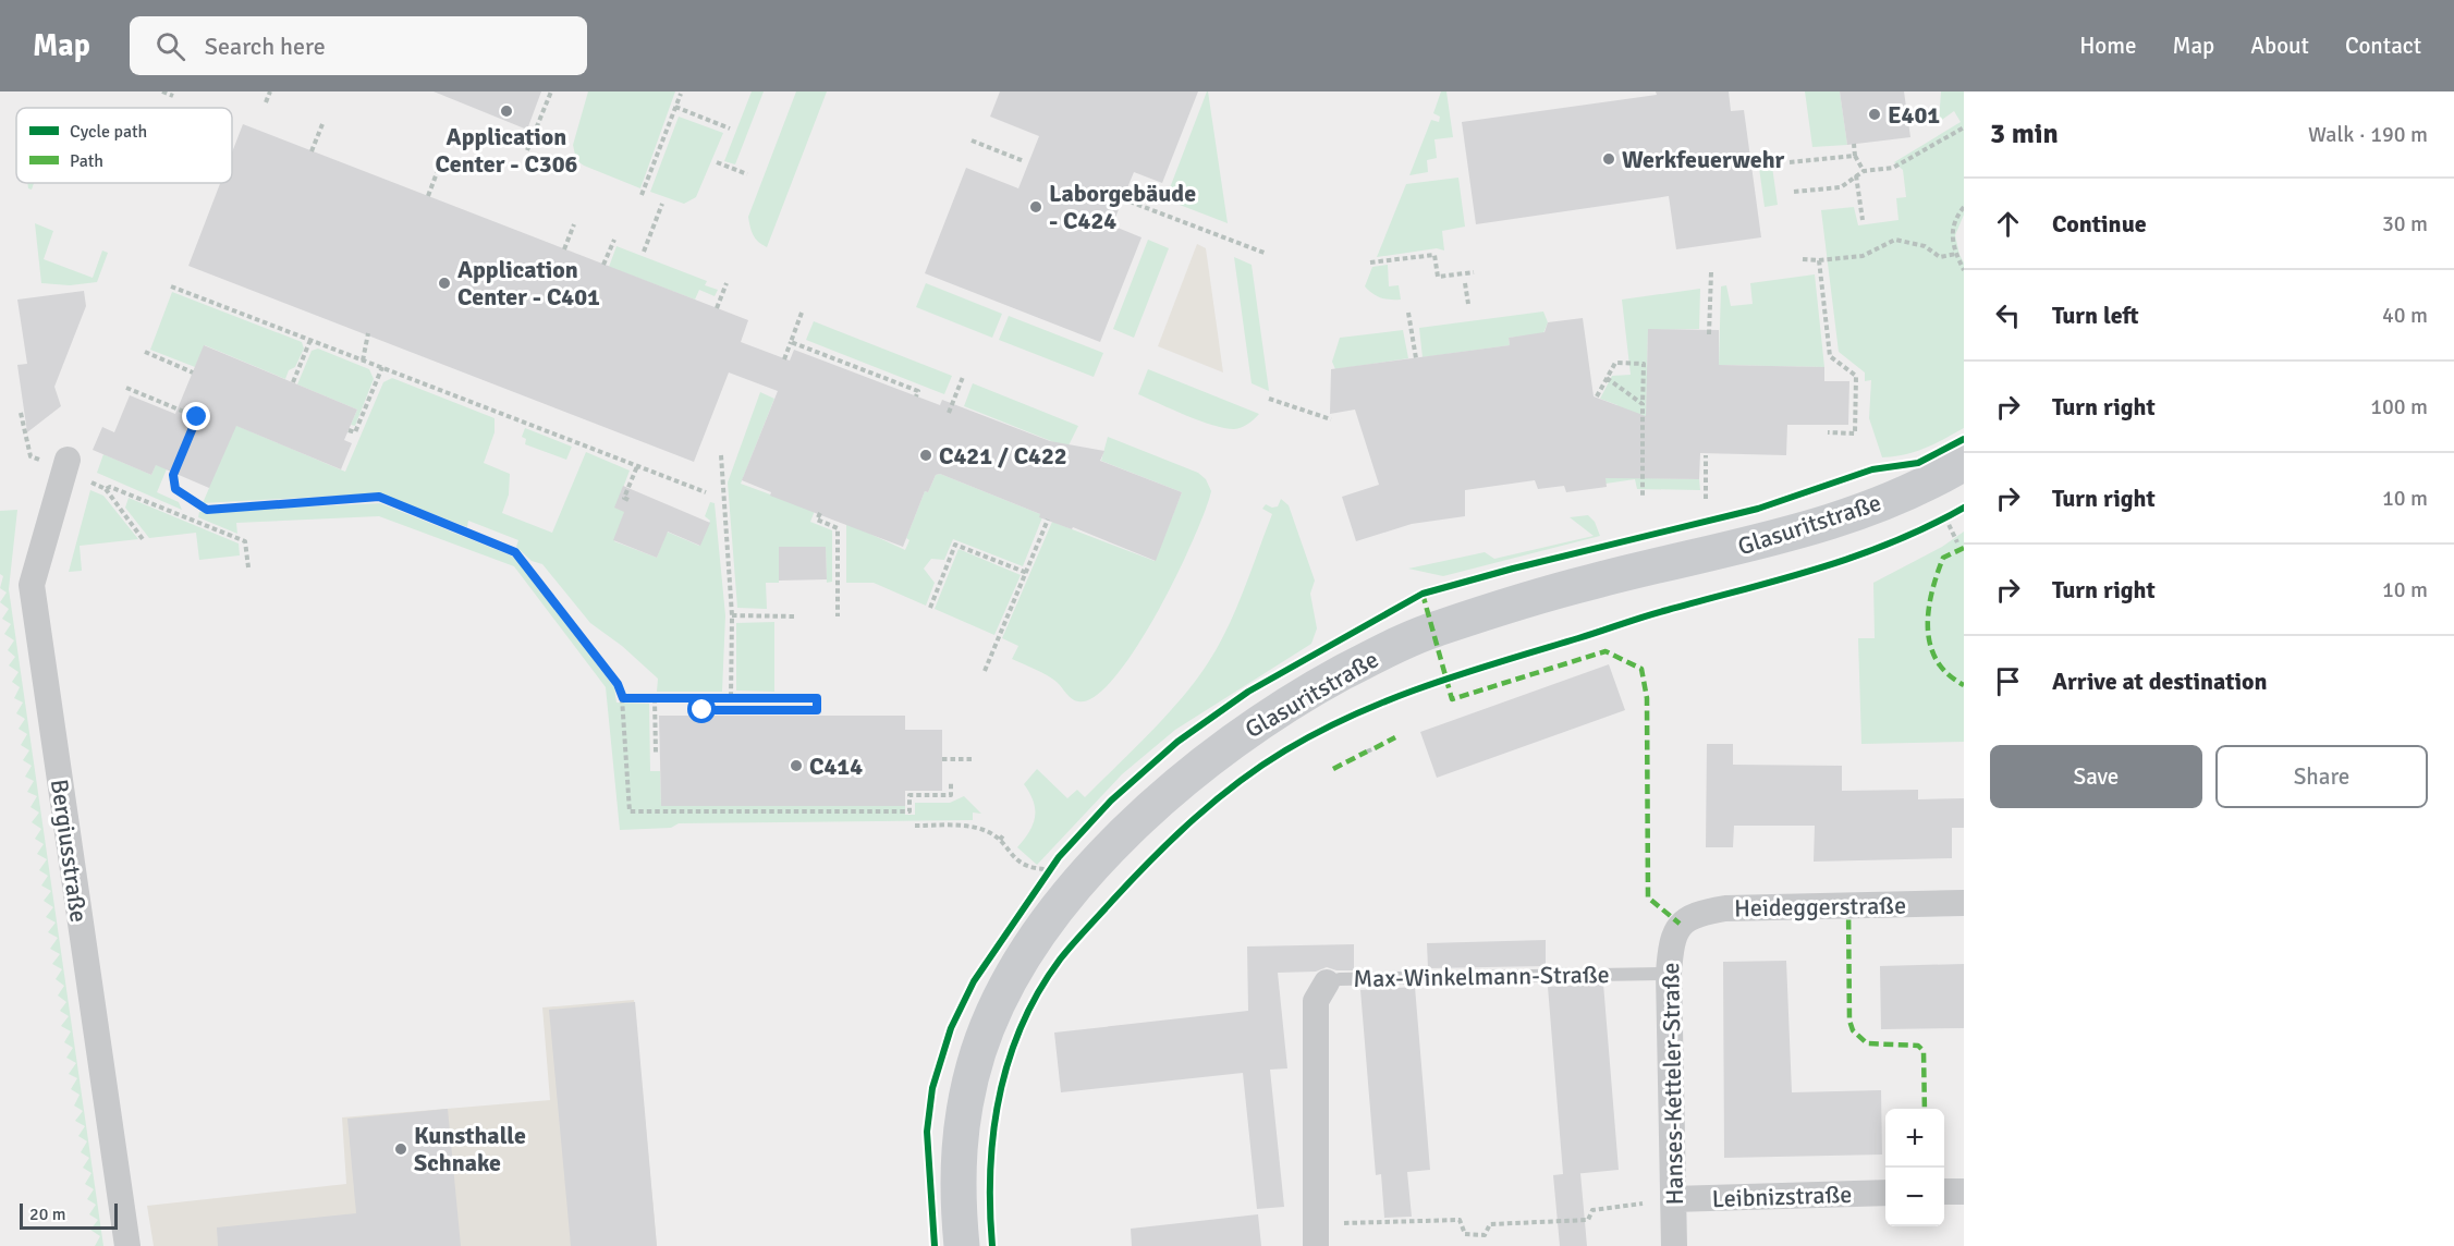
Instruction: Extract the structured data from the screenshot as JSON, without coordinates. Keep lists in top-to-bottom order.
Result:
{
  "streets": {
    "main road": ["Glasuritstraße"],
    "street": [
      "Bergiusstraße",
      "Heideggerstraße",
      "Max-Winkelmann-Straße",
      "Hanses-Ketteler-Straße",
      "Leibnizstraße"
    ]
  },
  "crossings": [
    ["Heideggerstraße", "Hanses-Ketteler-Straße"],
    ["Max-Winkelmann-Straße", "Hanses-Ketteler-Straße"],
    ["Hanses-Ketteler-Straße", "Leibnizstraße"]
  ],
  "places": [
    "Application Center - C306",
    "E401",
    "Werkfeuerwehr",
    "Laborgebäude - C424",
    "Application Center - C401",
    "C421 / C422",
    "C414",
    "Kunsthalle Schnake"
  ],
  "legend": ["Cycle path", "Path"],
  "scale_bar": "20 m",
  "page": {
    "header": "Map",
    "search": "Search here",
    "nav": [
      "Home",
      "Map",
      "About",
      "Contact"
    ],
    "heading": ["3 min", "Walk · 190 m"],
    "list": [
      ["Continue", "30 m"],
      ["Turn left", "40 m"],
      ["Turn right", "100 m"],
      ["Turn right", "10 m"],
      ["Turn right", "10 m"],
      "Arrive at destination"
    ],
    "buttons": ["Save", "Share"],
    "map_buttons": ["+", "−"],
    "scale": "20 m"
  }
}
